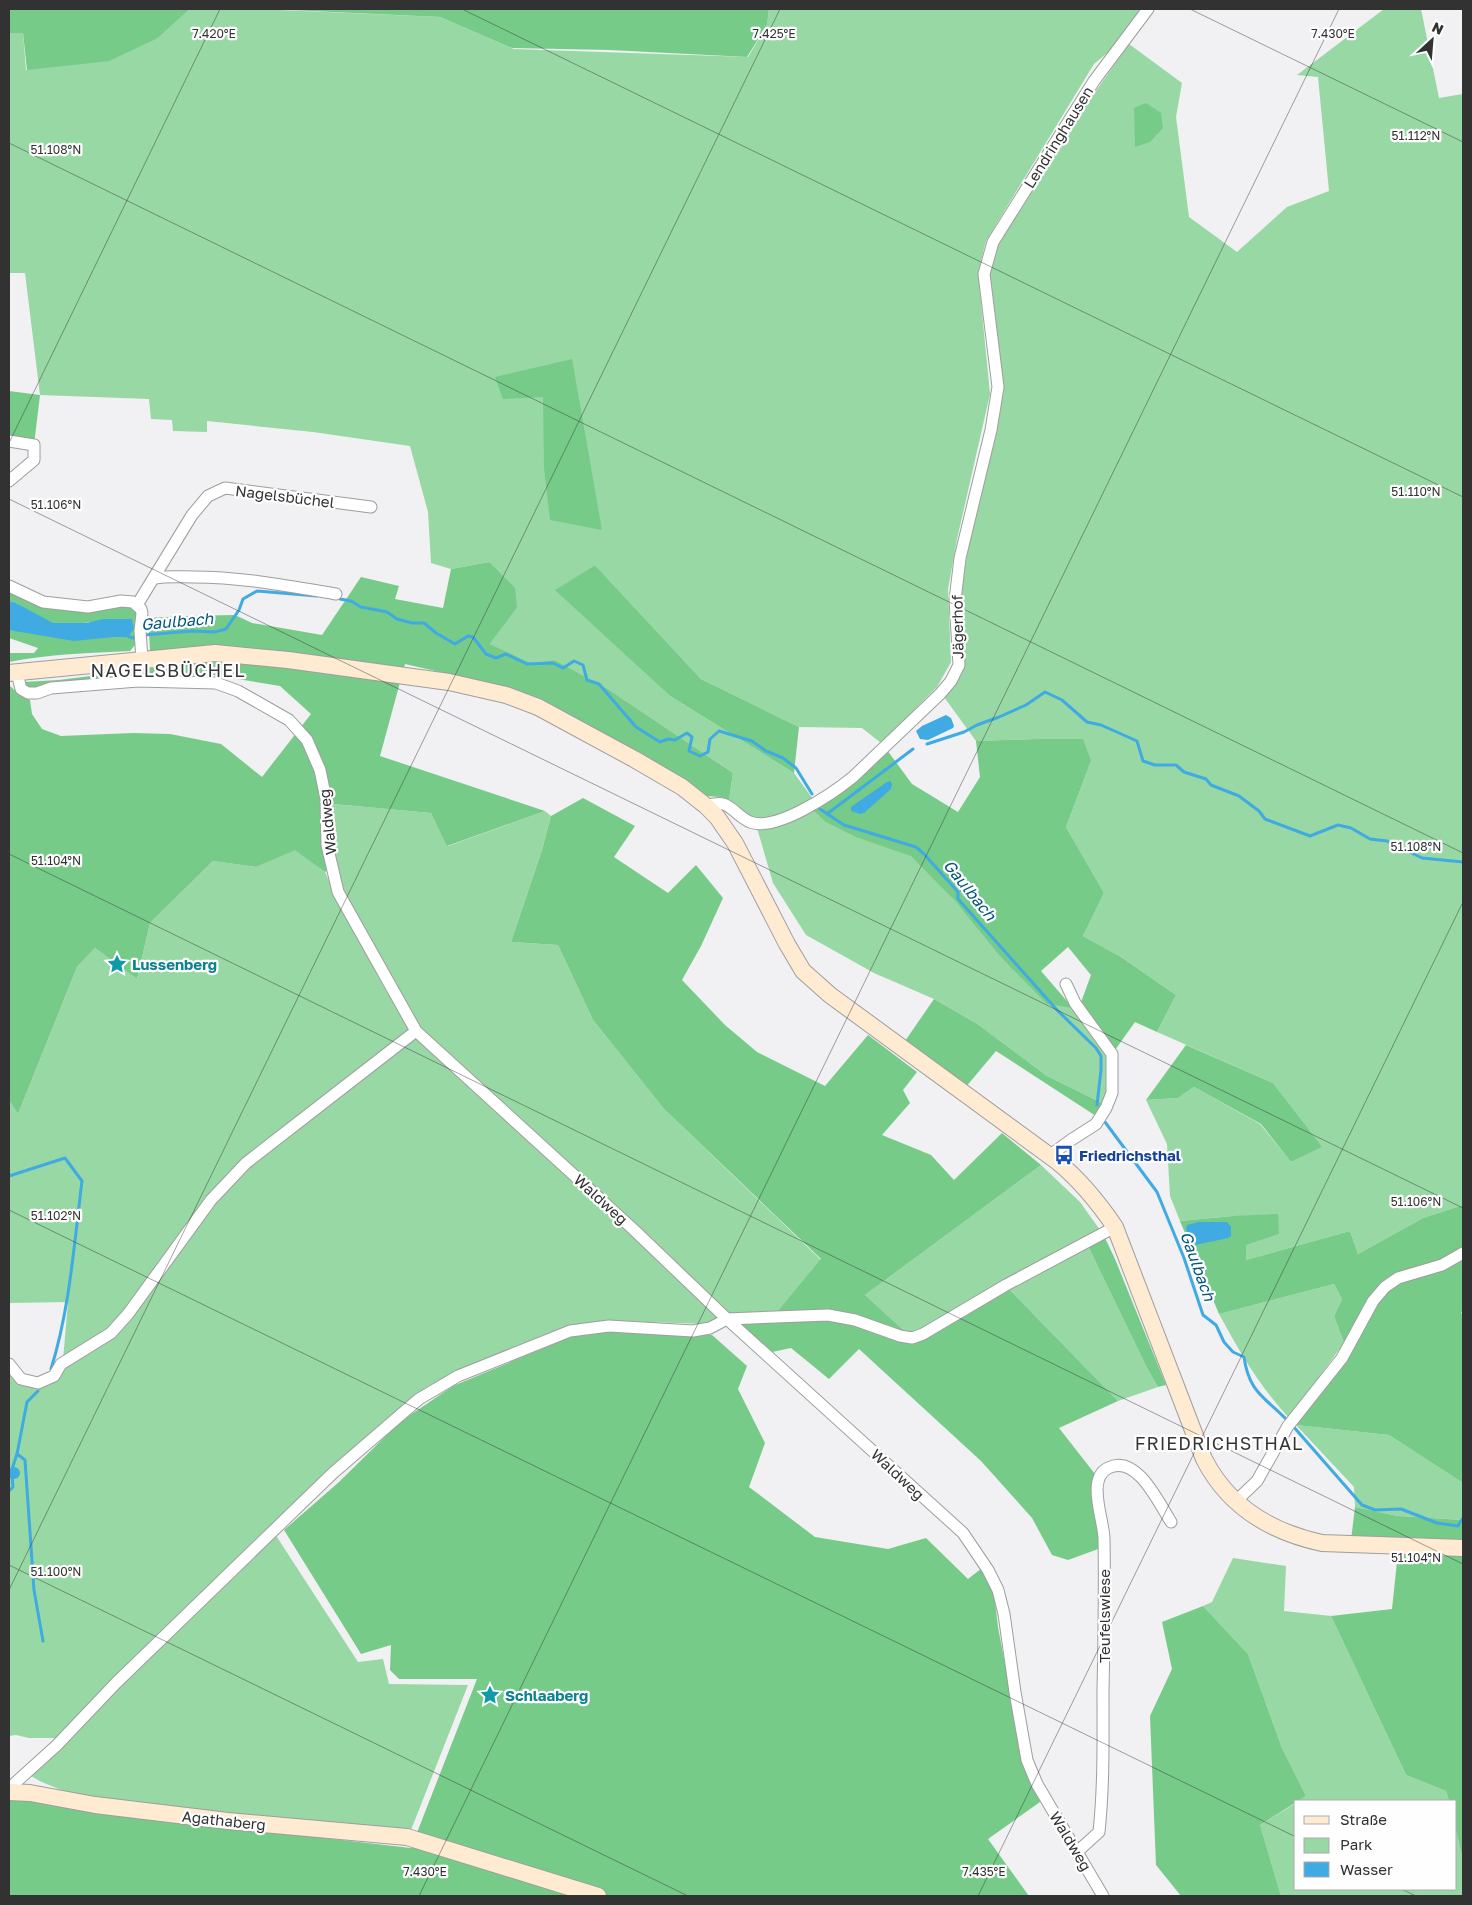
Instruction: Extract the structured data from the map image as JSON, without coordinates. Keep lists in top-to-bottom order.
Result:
{
  "streets": {
    "main road": ["Agathaberg"],
    "street": [
      "Lendringhausen",
      "Nagelsbüchel",
      "Jägerhof",
      "Waldweg",
      "Teufelswiese"
    ]
  },
  "crossings": [
    ["Lendringhausen", "Jägerhof"],
    ["Waldweg", "Teufelswiese"]
  ],
  "districts": ["NAGELSBÜCHEL", "FRIEDRICHSTHAL"],
  "water": ["Gaulbach"],
  "places": {
    "place": ["Lussenberg", "Schlaaberg"],
    "bus stop": ["Friedrichsthal"]
  },
  "legend": ["Straße", "Park", "Wasser"],
  "north": "top right",
  "coordinates": [
    "7.420°E",
    "7.425°E",
    "7.430°E",
    "51.112°N",
    "51.108°N",
    "51.110°N",
    "51.106°N",
    "51.104°N",
    "51.102°N",
    "51.100°N",
    "7.435°E"
  ]
}
